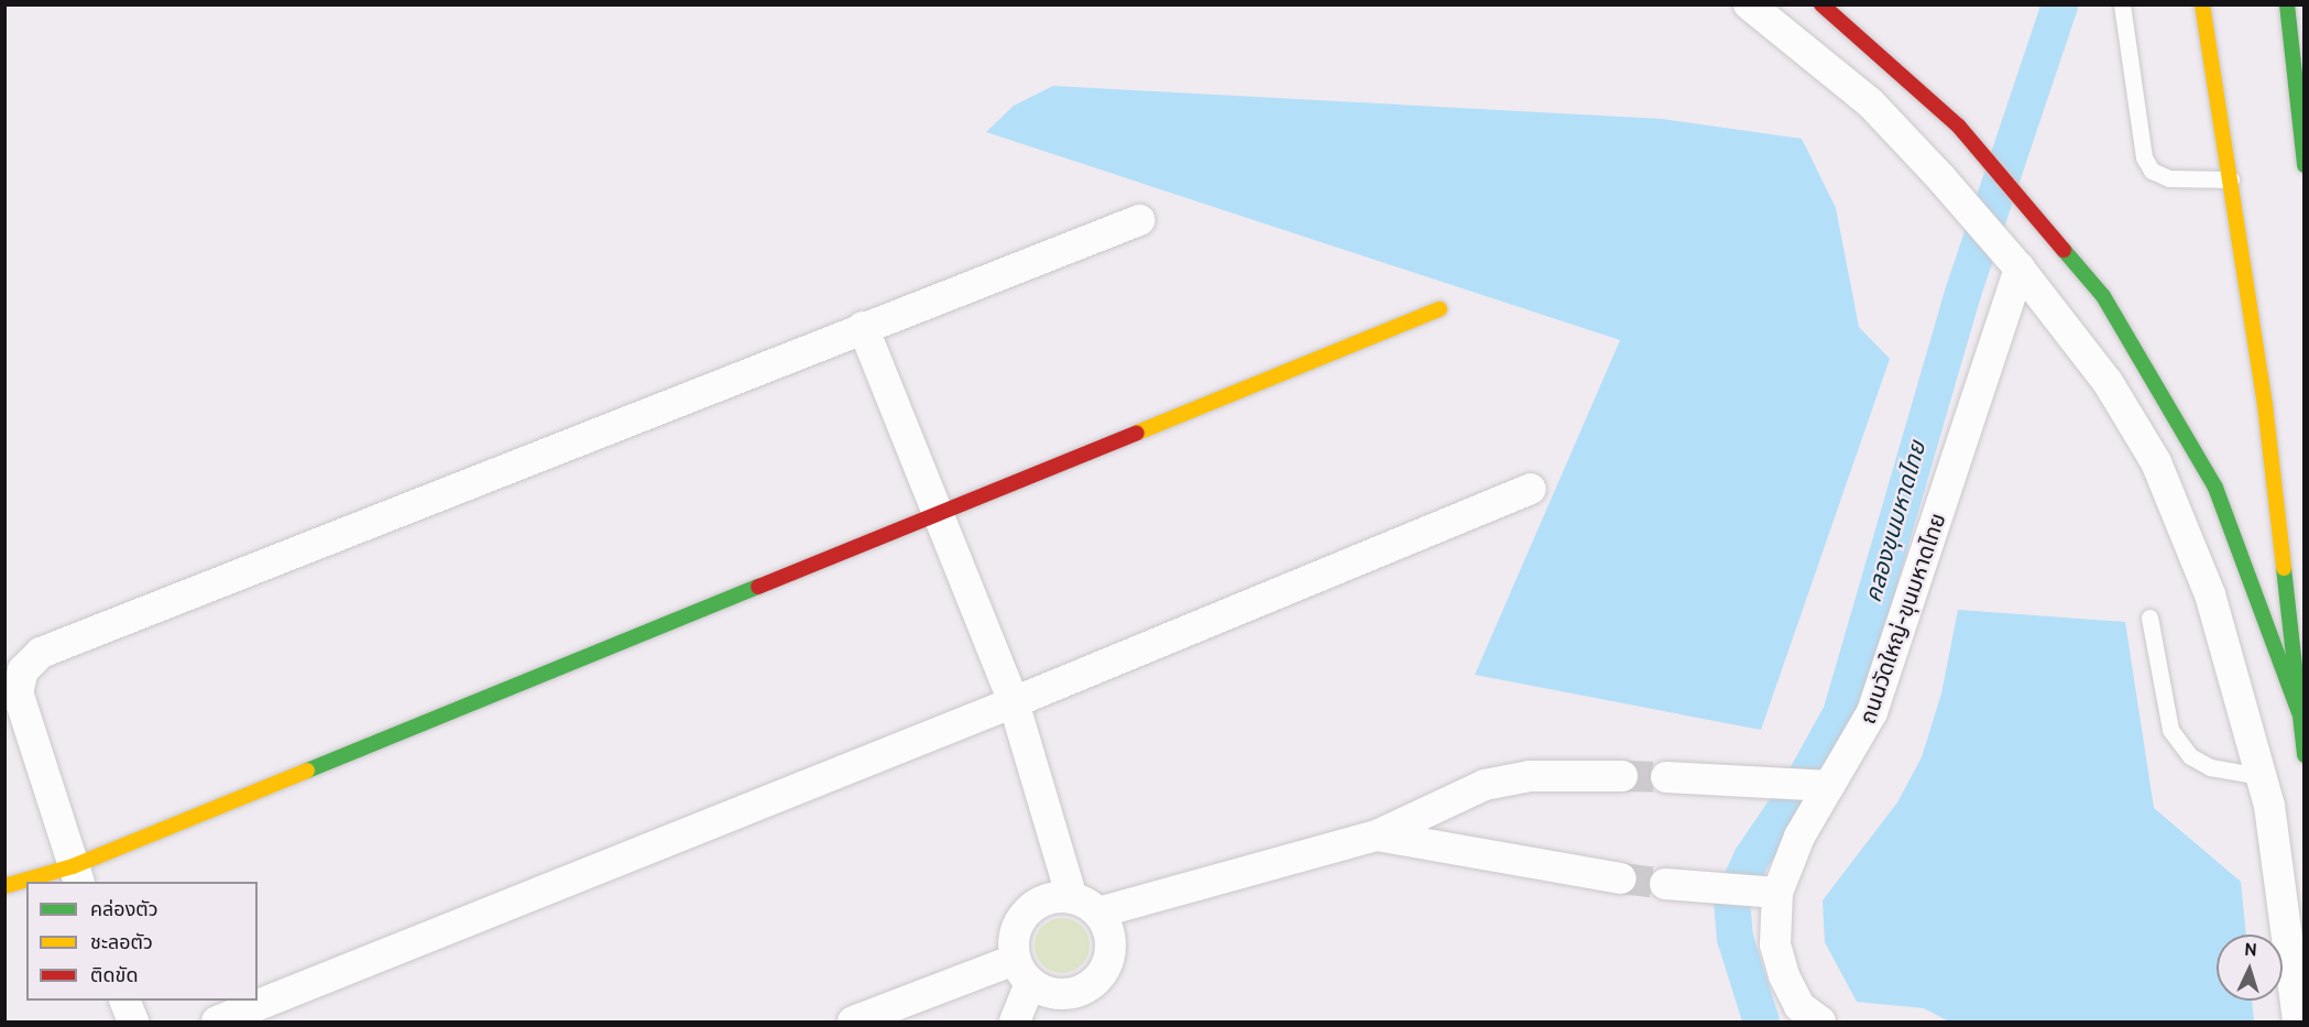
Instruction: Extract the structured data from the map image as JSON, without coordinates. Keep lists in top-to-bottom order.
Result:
{
  "streets": {
    "street": ["ถนนวัดใหญ่-ขุนมหาดไทย"]
  },
  "water": ["คลองขุนมหาดไทย"],
  "legend": ["คล่องตัว", "ชะลอตัว", "ติดขัด"],
  "north": "top"
}
